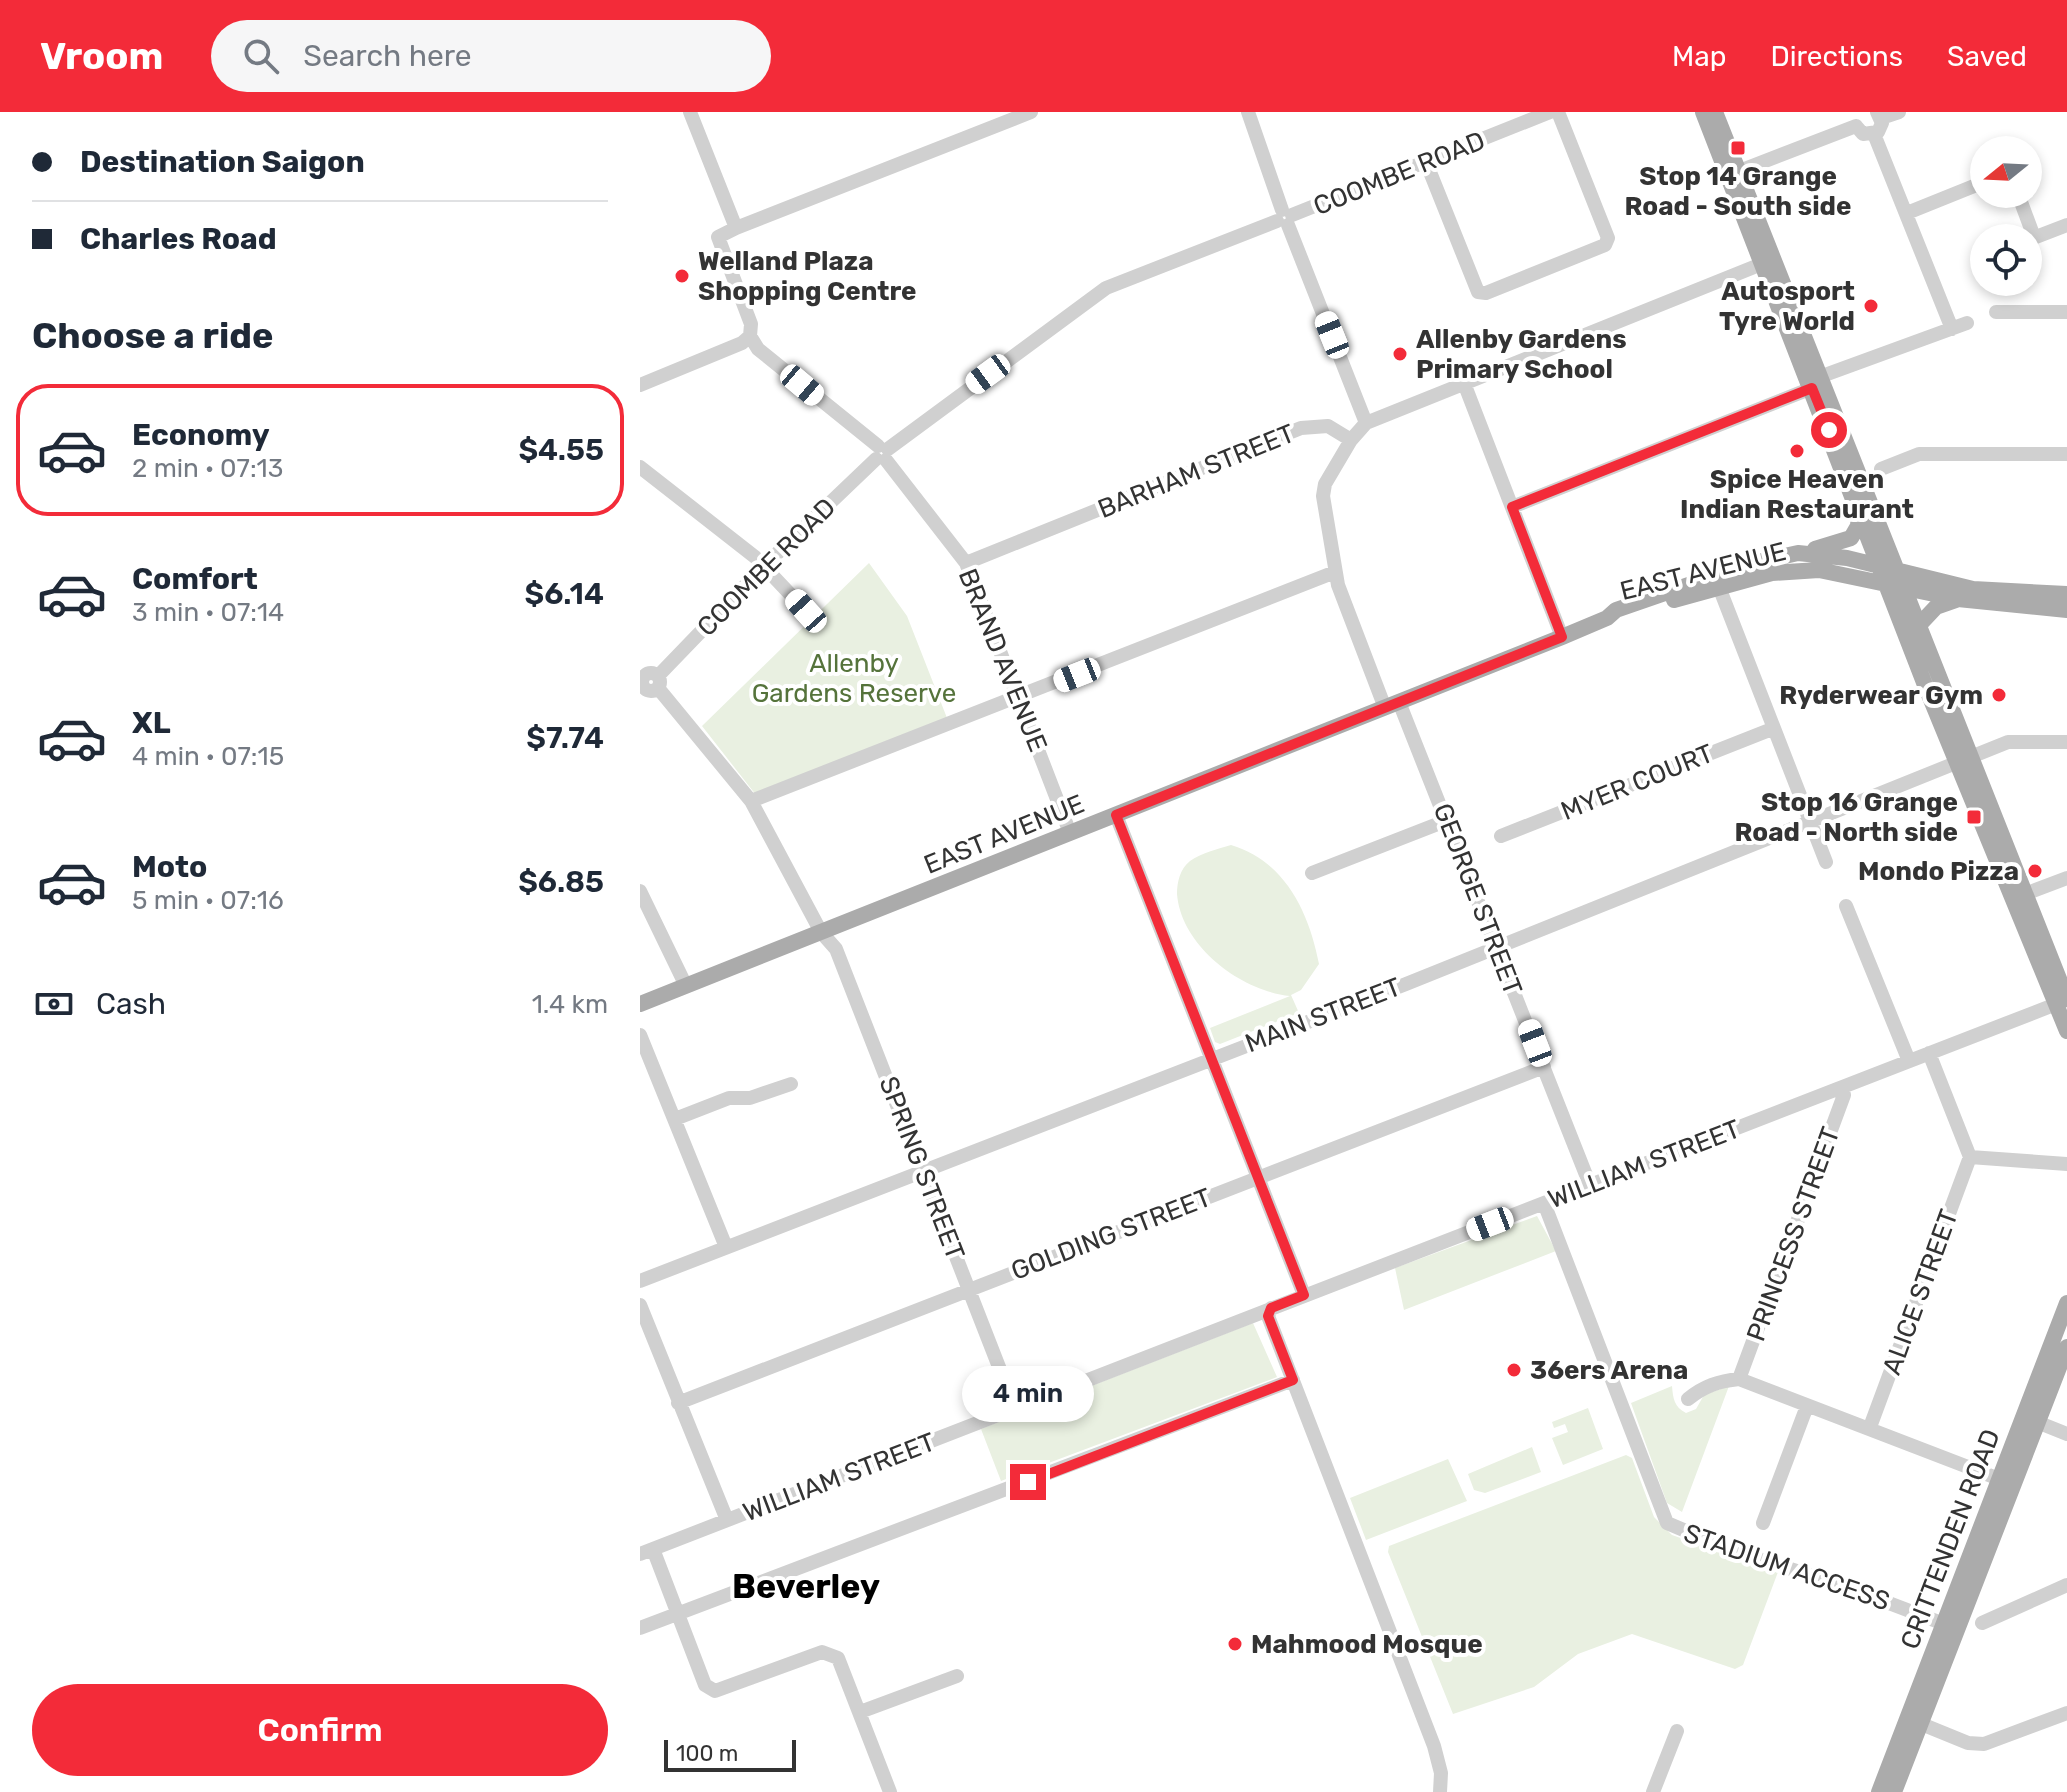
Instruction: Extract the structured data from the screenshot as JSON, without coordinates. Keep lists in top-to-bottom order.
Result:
{
  "streets": {
    "main road": ["EAST AVENUE", "CRITTENDEN ROAD"],
    "street": [
      "COOMBE ROAD",
      "BARHAM STREET",
      "BRAND AVENUE",
      "MYER COURT",
      "GEORGE STREET",
      "MAIN STREET",
      "WILLIAM STREET",
      "SPRING STREET",
      "GOLDING STREET",
      "PRINCESS STREET",
      "ALICE STREET",
      "STADIUM ACCESS"
    ]
  },
  "crossings": [
    ["COOMBE ROAD", "BRAND AVENUE"],
    ["COOMBE ROAD", "SPRING STREET"],
    ["BARHAM STREET", "BRAND AVENUE"],
    ["BARHAM STREET", "GEORGE STREET"],
    ["EAST AVENUE", "BRAND AVENUE"],
    ["EAST AVENUE", "GEORGE STREET"],
    ["EAST AVENUE", "SPRING STREET"],
    ["GEORGE STREET", "MAIN STREET"],
    ["GEORGE STREET", "WILLIAM STREET"],
    ["GEORGE STREET", "GOLDING STREET"],
    ["MAIN STREET", "SPRING STREET"],
    ["WILLIAM STREET", "SPRING STREET"],
    ["WILLIAM STREET", "PRINCESS STREET"],
    ["WILLIAM STREET", "STADIUM ACCESS"],
    ["SPRING STREET", "GOLDING STREET"],
    ["CRITTENDEN ROAD", "STADIUM ACCESS"]
  ],
  "districts": ["Beverley"],
  "parks": ["Allenby Gardens Reserve"],
  "places": {
    "transit": ["Stop 14 Grange Road - South side", "Stop 16 Grange Road - North side"],
    "other": [
      "Welland Plaza Shopping Centre",
      "Autosport Tyre World",
      "Allenby Gardens Primary School",
      "Spice Heaven Indian Restaurant",
      "Ryderwear Gym",
      "Mondo Pizza",
      "36ers Arena",
      "Mahmood Mosque"
    ]
  },
  "scale_bar": "100 m",
  "north": "left",
  "page": {
    "header": "Vroom",
    "search": "Search here",
    "nav": ["Map", "Directions", "Saved"],
    "banner": ["Destination Saigon", "Charles Road"],
    "heading": "Choose a ride",
    "list": [
      {
        "name": "Economy",
        "note": "2 min · 07:13",
        "value": "$4.55"
      },
      {
        "name": "Comfort",
        "note": "3 min · 07:14",
        "value": "$6.14"
      },
      {
        "name": "XL",
        "note": "4 min · 07:15",
        "value": "$7.74"
      },
      {
        "name": "Moto",
        "note": "5 min · 07:16",
        "value": "$6.85"
      }
    ],
    "pay": ["Cash", "1.4 km"],
    "bubble": "4 min",
    "buttons": "Confirm",
    "scale": "100 m"
  }
}
